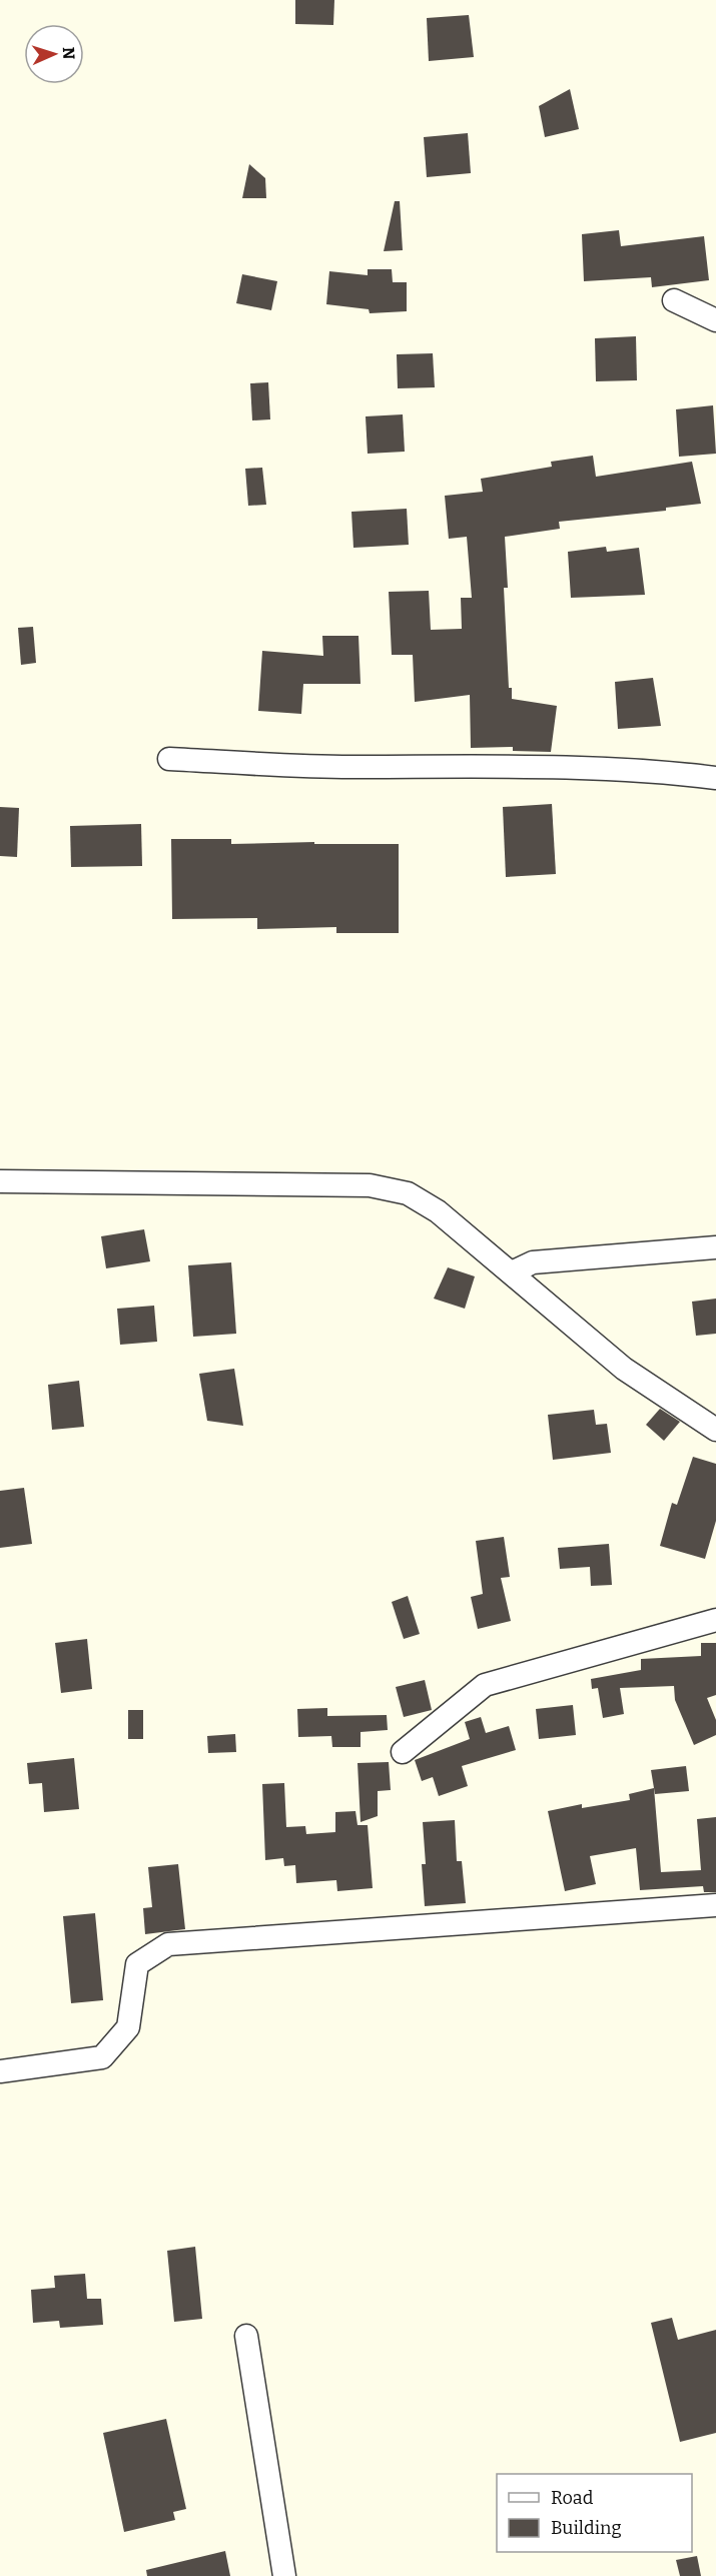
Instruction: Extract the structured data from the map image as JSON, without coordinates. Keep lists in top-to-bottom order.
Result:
{
  "legend": ["Road", "Building"],
  "north": "right"
}
